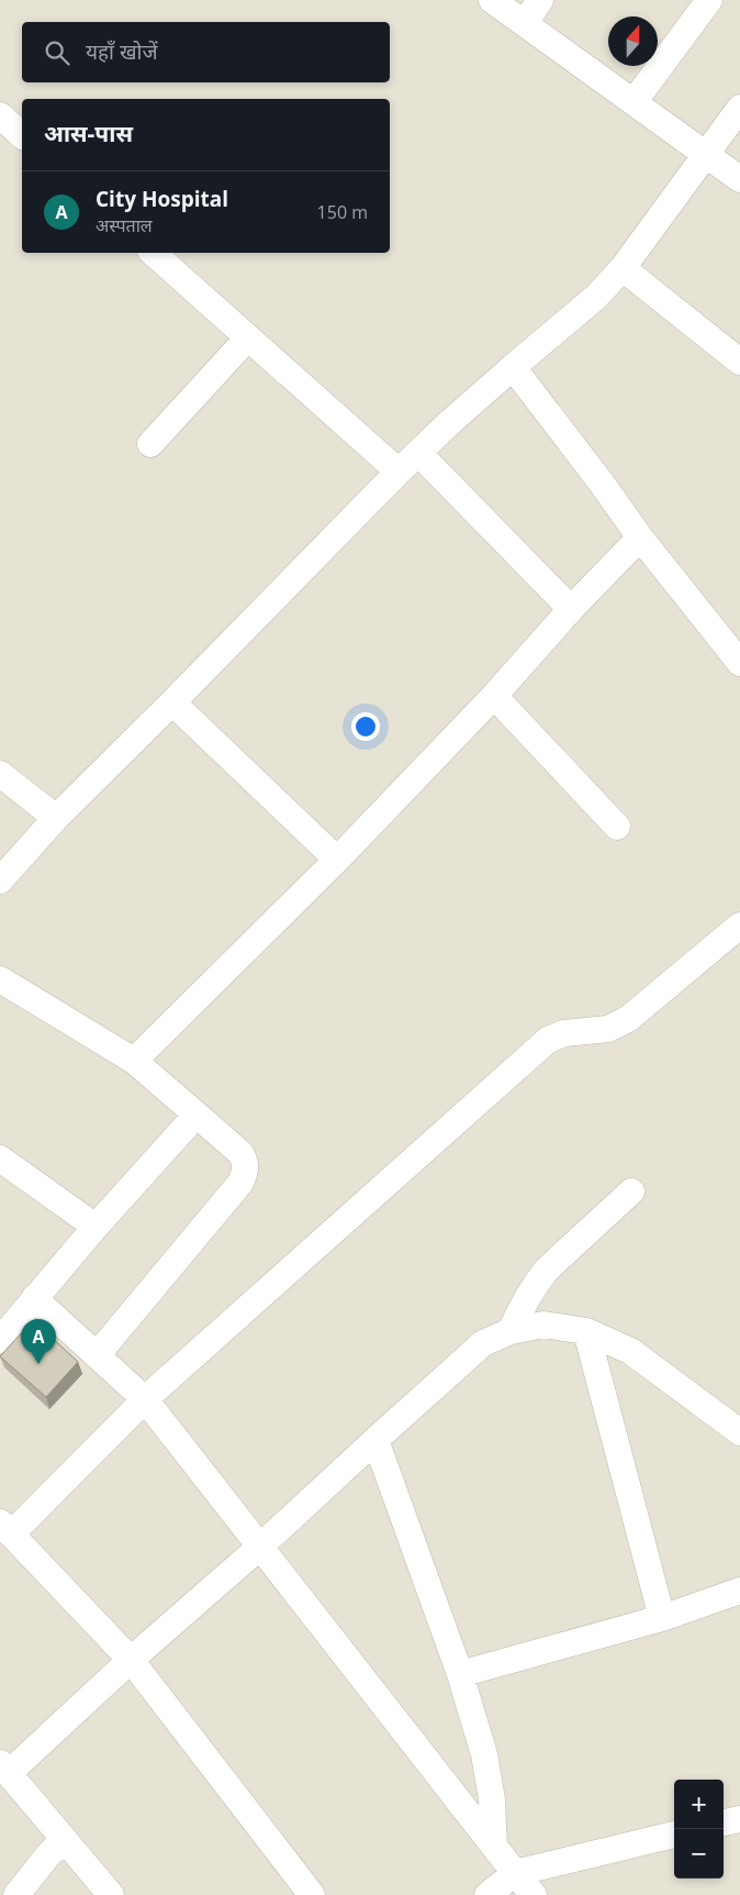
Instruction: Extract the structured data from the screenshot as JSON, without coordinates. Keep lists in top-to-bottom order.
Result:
{
  "north": "top",
  "page": {
    "search": "यहाँ खोजें",
    "heading": "आस-पास",
    "list": [
      {
        "mark": "A",
        "name": "City Hospital",
        "note": "अस्पताल",
        "value": "150 m"
      }
    ],
    "pins": "A",
    "map_buttons": ["+", "−"]
  }
}
